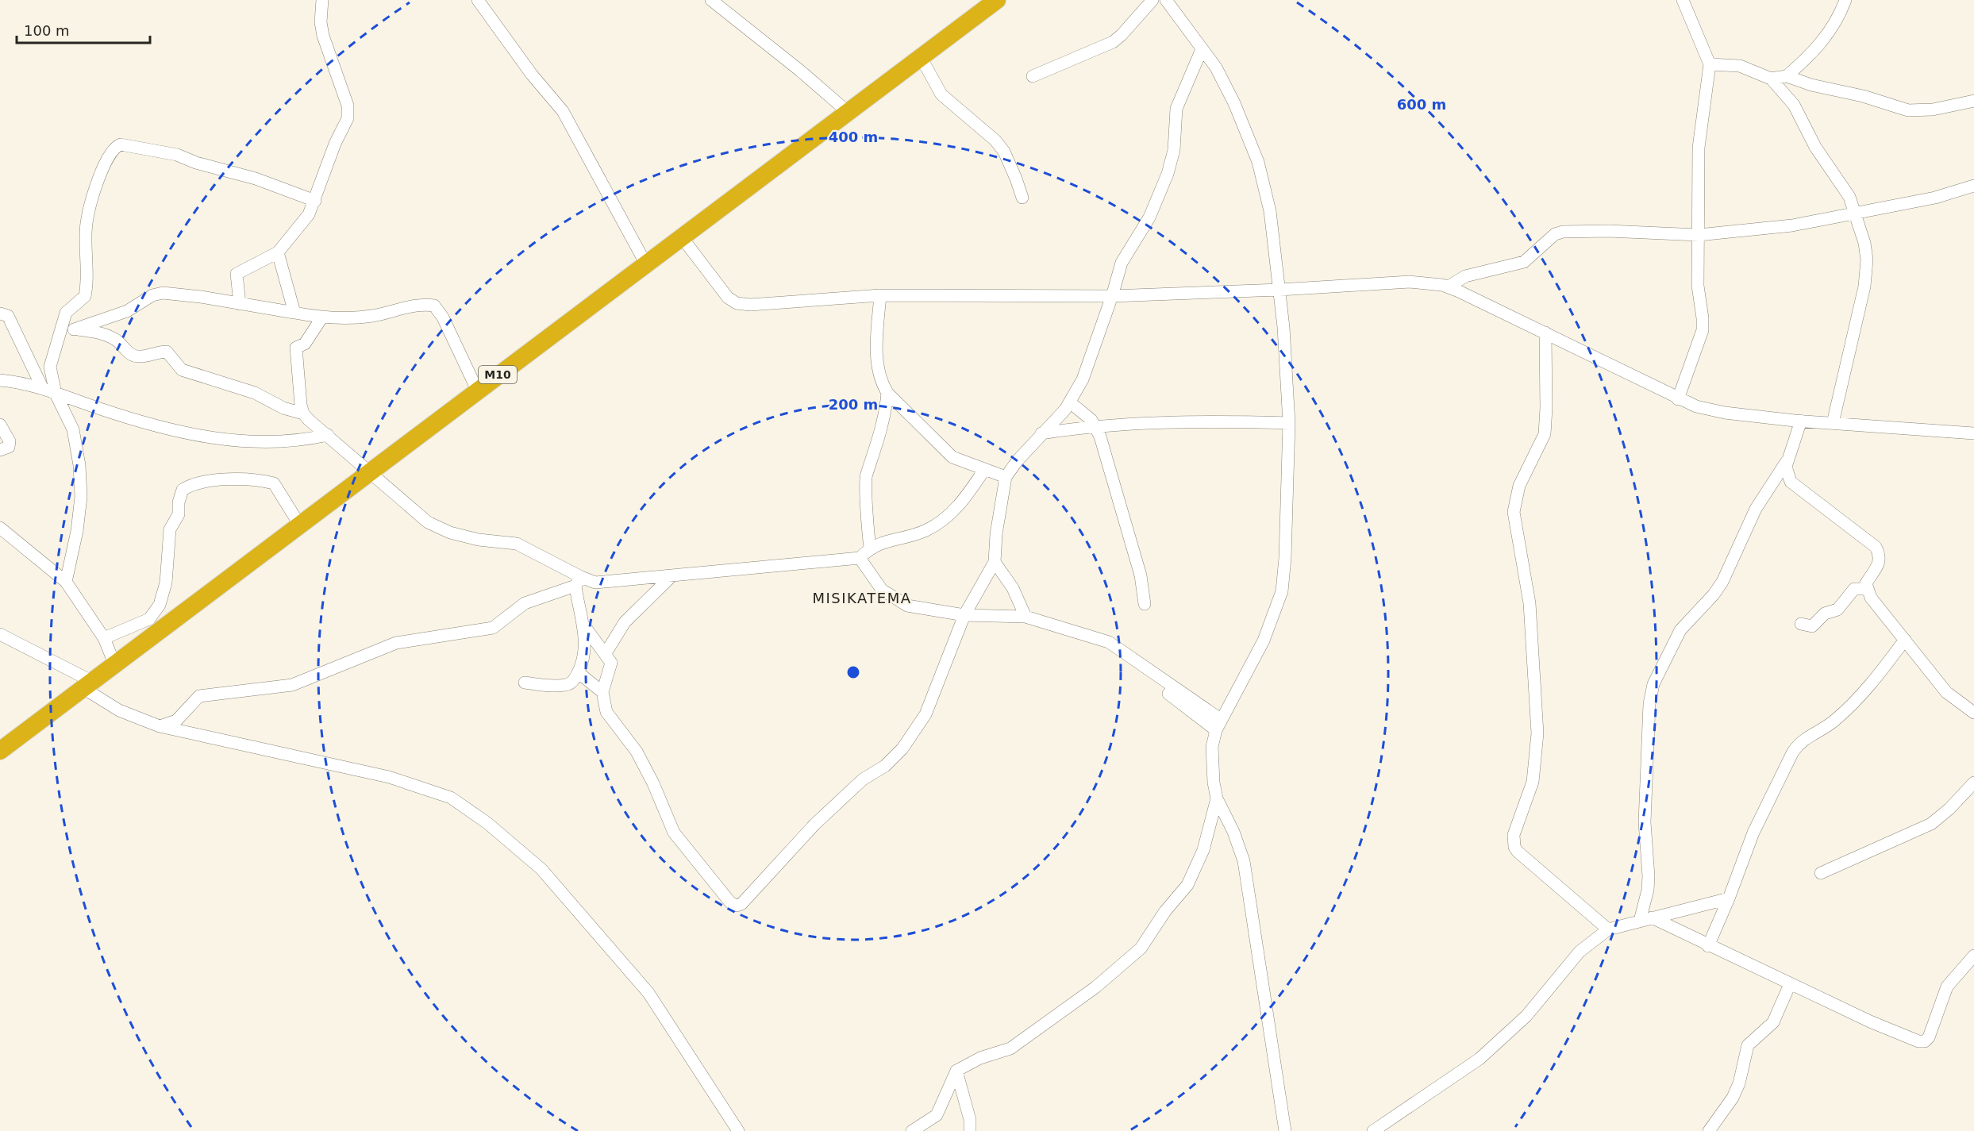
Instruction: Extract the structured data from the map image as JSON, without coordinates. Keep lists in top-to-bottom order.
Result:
{
  "streets": {
    "highway": ["M10"]
  },
  "districts": ["MISIKATEMA"],
  "scale_bar": "100 m",
  "rings": ["600 m", "400 m", "200 m"]
}
